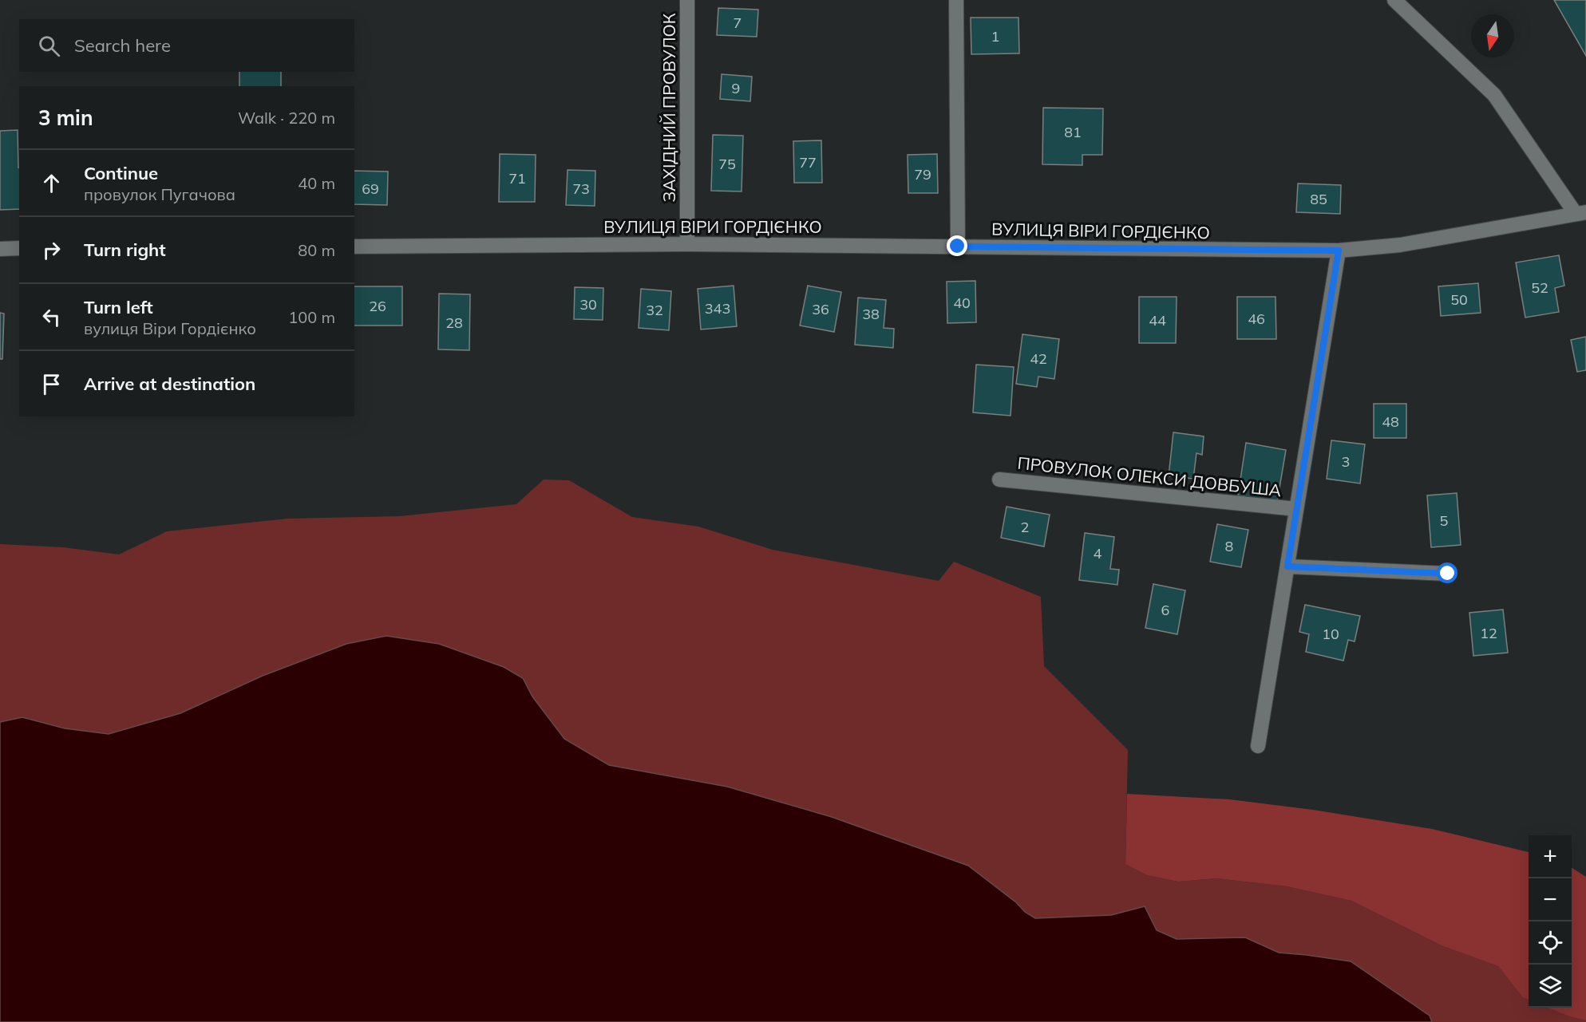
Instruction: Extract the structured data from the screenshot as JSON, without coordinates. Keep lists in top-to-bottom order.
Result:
{
  "streets": {
    "street": ["ЗАХІДНИЙ ПРОВУЛОК", "ВУЛИЦЯ ВІРИ ГОРДІЄНКО", "ПРОВУЛОК ОЛЕКСИ ДОВБУША"]
  },
  "crossings": [
    ["ЗАХІДНИЙ ПРОВУЛОК", "ВУЛИЦЯ ВІРИ ГОРДІЄНКО"],
    ["ВУЛИЦЯ ВІРИ ГОРДІЄНКО", "ПРОВУЛОК ОЛЕКСИ ДОВБУША"]
  ],
  "house_numbers": [
    "7",
    "1",
    "9",
    "81",
    "77",
    "75",
    "79",
    "71",
    "69",
    "73",
    "85",
    "52",
    "50",
    "40",
    "30",
    "26",
    "343",
    "36",
    "32",
    "38",
    "46",
    "44",
    "28",
    "42",
    "48",
    "3",
    "5",
    "2",
    "8",
    "4",
    "6",
    "12",
    "10"
  ],
  "north": "bottom",
  "page": {
    "search": "Search here",
    "heading": ["3 min", "Walk · 220 m"],
    "list": [
      ["Continue", "провулок Пугачова", "40 m"],
      ["Turn right", "80 m"],
      ["Turn left", "вулиця Віри Гордієнко", "100 m"],
      "Arrive at destination"
    ],
    "map_buttons": ["+", "−"]
  }
}
